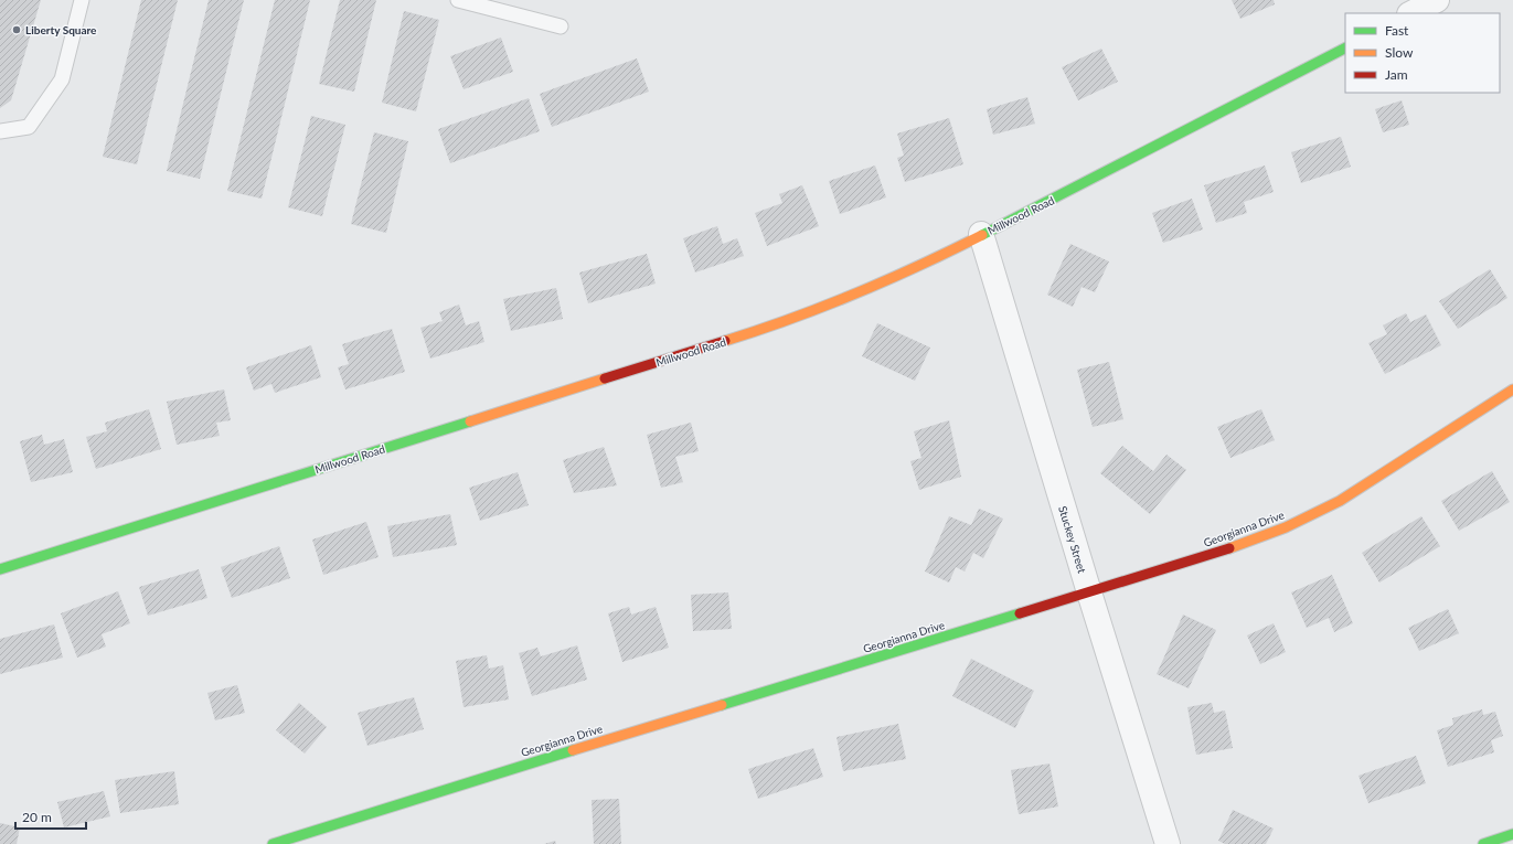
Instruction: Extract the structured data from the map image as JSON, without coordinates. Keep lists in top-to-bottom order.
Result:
{
  "streets": {
    "street": ["Millwood Road", "Georgianna Drive", "Stuckey Street"]
  },
  "crossings": [
    ["Millwood Road", "Stuckey Street"],
    ["Georgianna Drive", "Stuckey Street"]
  ],
  "places": ["Liberty Square"],
  "legend": ["Fast", "Slow", "Jam"],
  "scale_bar": "20 m"
}
